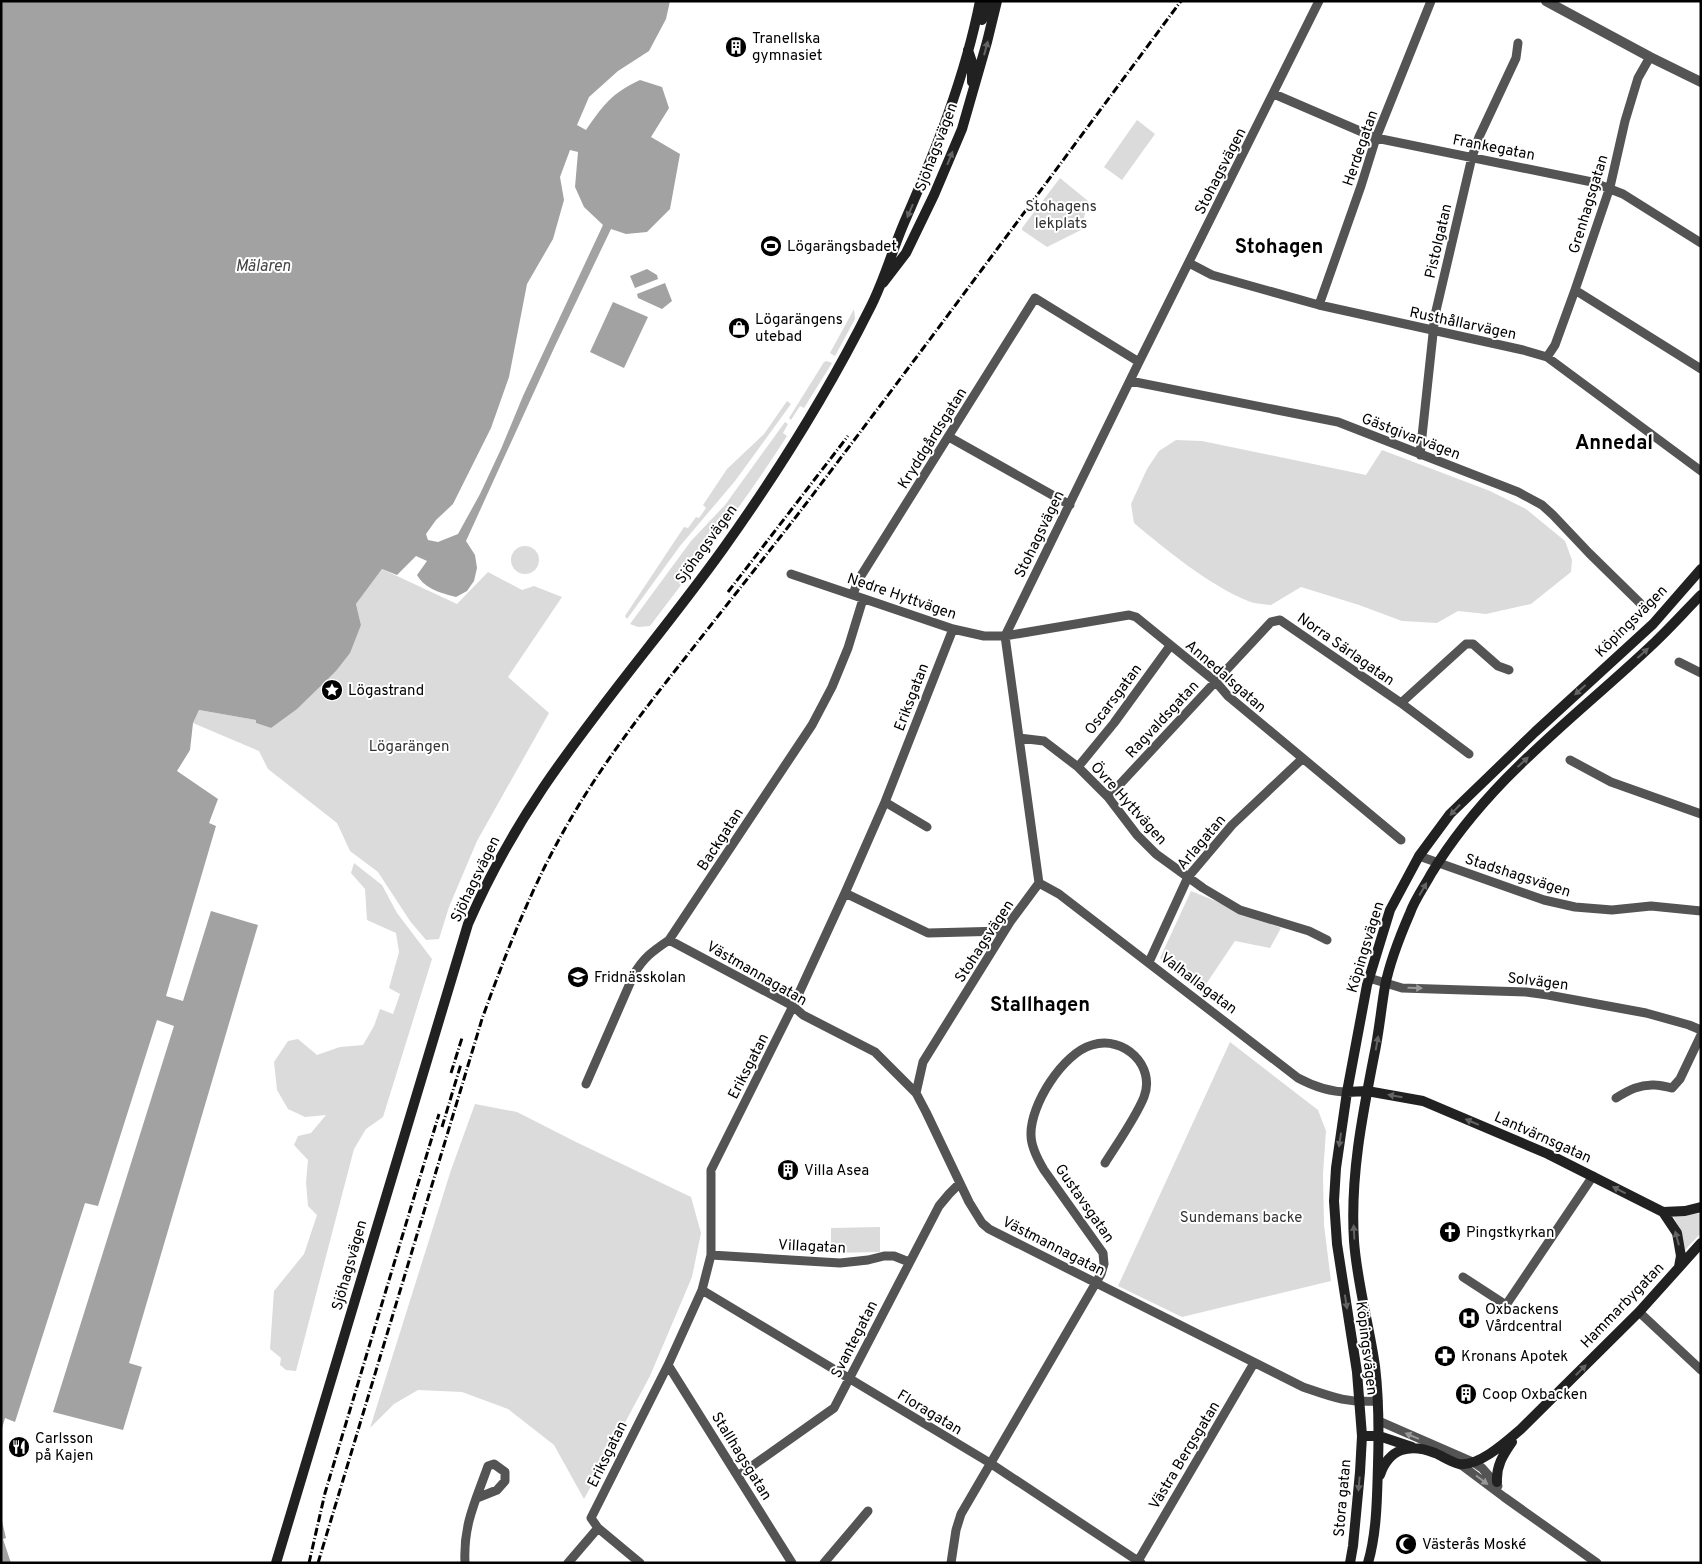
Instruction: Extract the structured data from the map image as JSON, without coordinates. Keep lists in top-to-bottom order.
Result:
{
  "streets": {
    "main road": [
      "Sjöhagsvägen",
      "Köpingsvägen",
      "Lantvärnsgatan",
      "Hammarbygatan",
      "Stora gatan"
    ],
    "street": [
      "Frankegatan",
      "Herdegatan",
      "Stohagsvägen",
      "Grenhagsgatan",
      "Pistolgatan",
      "Rusthållarvägen",
      "Gästgivarvägen",
      "Kryddgårdsgatan",
      "Nedre Hyttvägen",
      "Norra Särlagatan",
      "Annedalsgatan",
      "Eriksgatan",
      "Oscarsgatan",
      "Ragvaldsgatan",
      "Övre Hyttvägen",
      "Backgatan",
      "Arlagatan",
      "Stadshagsvägen",
      "Västmannagatan",
      "Solvägen",
      "Valhallagatan",
      "Gustavsgatan",
      "Villagatan",
      "Svantegatan",
      "Floragatan",
      "Västra Bergsgatan",
      "Stallhagsgatan"
    ]
  },
  "crossings": [
    ["Frankegatan", "Herdegatan"],
    ["Frankegatan", "Stohagsvägen"],
    ["Frankegatan", "Grenhagsgatan"],
    ["Frankegatan", "Pistolgatan"],
    ["Herdegatan", "Rusthållarvägen"],
    ["Stohagsvägen", "Rusthållarvägen"],
    ["Stohagsvägen", "Gästgivarvägen"],
    ["Stohagsvägen", "Kryddgårdsgatan"],
    ["Stohagsvägen", "Nedre Hyttvägen"],
    ["Stohagsvägen", "Annedalsgatan"],
    ["Stohagsvägen", "Västmannagatan"],
    ["Stohagsvägen", "Valhallagatan"],
    ["Grenhagsgatan", "Rusthållarvägen"],
    ["Pistolgatan", "Rusthållarvägen"],
    ["Pistolgatan", "Gästgivarvägen"],
    ["Kryddgårdsgatan", "Nedre Hyttvägen"],
    ["Nedre Hyttvägen", "Annedalsgatan"],
    ["Nedre Hyttvägen", "Eriksgatan"],
    ["Nedre Hyttvägen", "Backgatan"],
    ["Köpingsvägen", "Stadshagsvägen"],
    ["Köpingsvägen", "Västmannagatan"],
    ["Köpingsvägen", "Solvägen"],
    ["Köpingsvägen", "Valhallagatan"],
    ["Köpingsvägen", "Lantvärnsgatan"],
    ["Köpingsvägen", "Stora gatan"],
    ["Norra Särlagatan", "Annedalsgatan"],
    ["Norra Särlagatan", "Ragvaldsgatan"],
    ["Annedalsgatan", "Oscarsgatan"],
    ["Annedalsgatan", "Ragvaldsgatan"],
    ["Annedalsgatan", "Arlagatan"],
    ["Eriksgatan", "Västmannagatan"],
    ["Eriksgatan", "Villagatan"],
    ["Eriksgatan", "Floragatan"],
    ["Eriksgatan", "Stallhagsgatan"],
    ["Oscarsgatan", "Övre Hyttvägen"],
    ["Ragvaldsgatan", "Övre Hyttvägen"],
    ["Övre Hyttvägen", "Arlagatan"],
    ["Backgatan", "Västmannagatan"],
    ["Arlagatan", "Valhallagatan"],
    ["Västmannagatan", "Gustavsgatan"],
    ["Västmannagatan", "Svantegatan"],
    ["Västmannagatan", "Västra Bergsgatan"],
    ["Valhallagatan", "Lantvärnsgatan"],
    ["Gustavsgatan", "Floragatan"],
    ["Villagatan", "Svantegatan"],
    ["Svantegatan", "Floragatan"],
    ["Svantegatan", "Stallhagsgatan"],
    ["Floragatan", "Västra Bergsgatan"]
  ],
  "one_way": ["Solvägen", "Lantvärnsgatan", "Hammarbygatan"],
  "districts": ["Stohagen", "Annedal", "Stallhagen"],
  "water": ["Mälaren"],
  "parks": ["Stohagens lekplats", "Lögarängen", "Sundemans backe"],
  "places": {
    "building": ["Tranellska gymnasiet", "Villa Asea", "Coop Oxbacken"],
    "sports": ["Lögarängsbadet"],
    "shop": ["Lögarängens utebad"],
    "place": ["Lögastrand"],
    "school or university": ["Fridnässkolan"],
    "church": ["Pingstkyrkan"],
    "hospital": ["Oxbackens Vårdcentral"],
    "pharmacy": ["Kronans Apotek"],
    "restaurant": ["Carlsson på Kajen"],
    "mosque": ["Västerås Moské"]
  }
}
